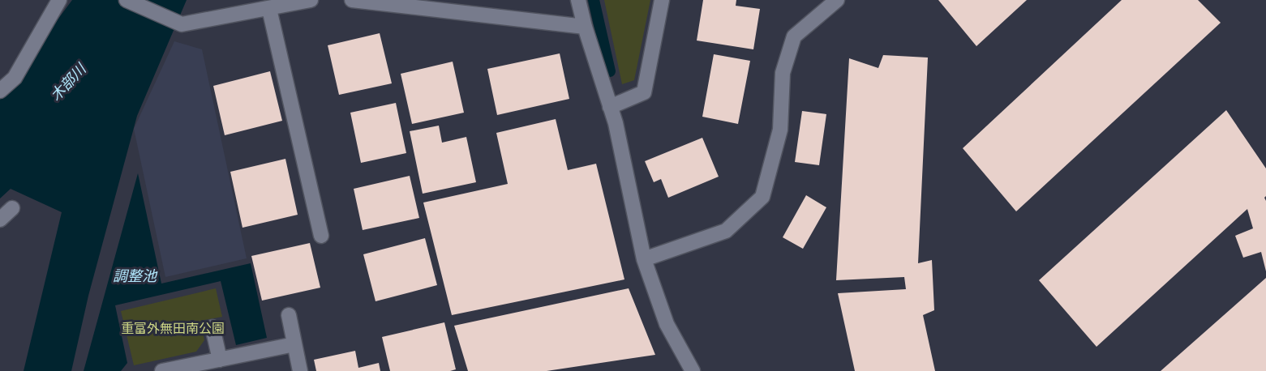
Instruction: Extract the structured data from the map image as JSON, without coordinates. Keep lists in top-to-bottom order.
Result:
{
  "water": ["木部川", "調整池"],
  "parks": ["重富外無田南公園"]
}
